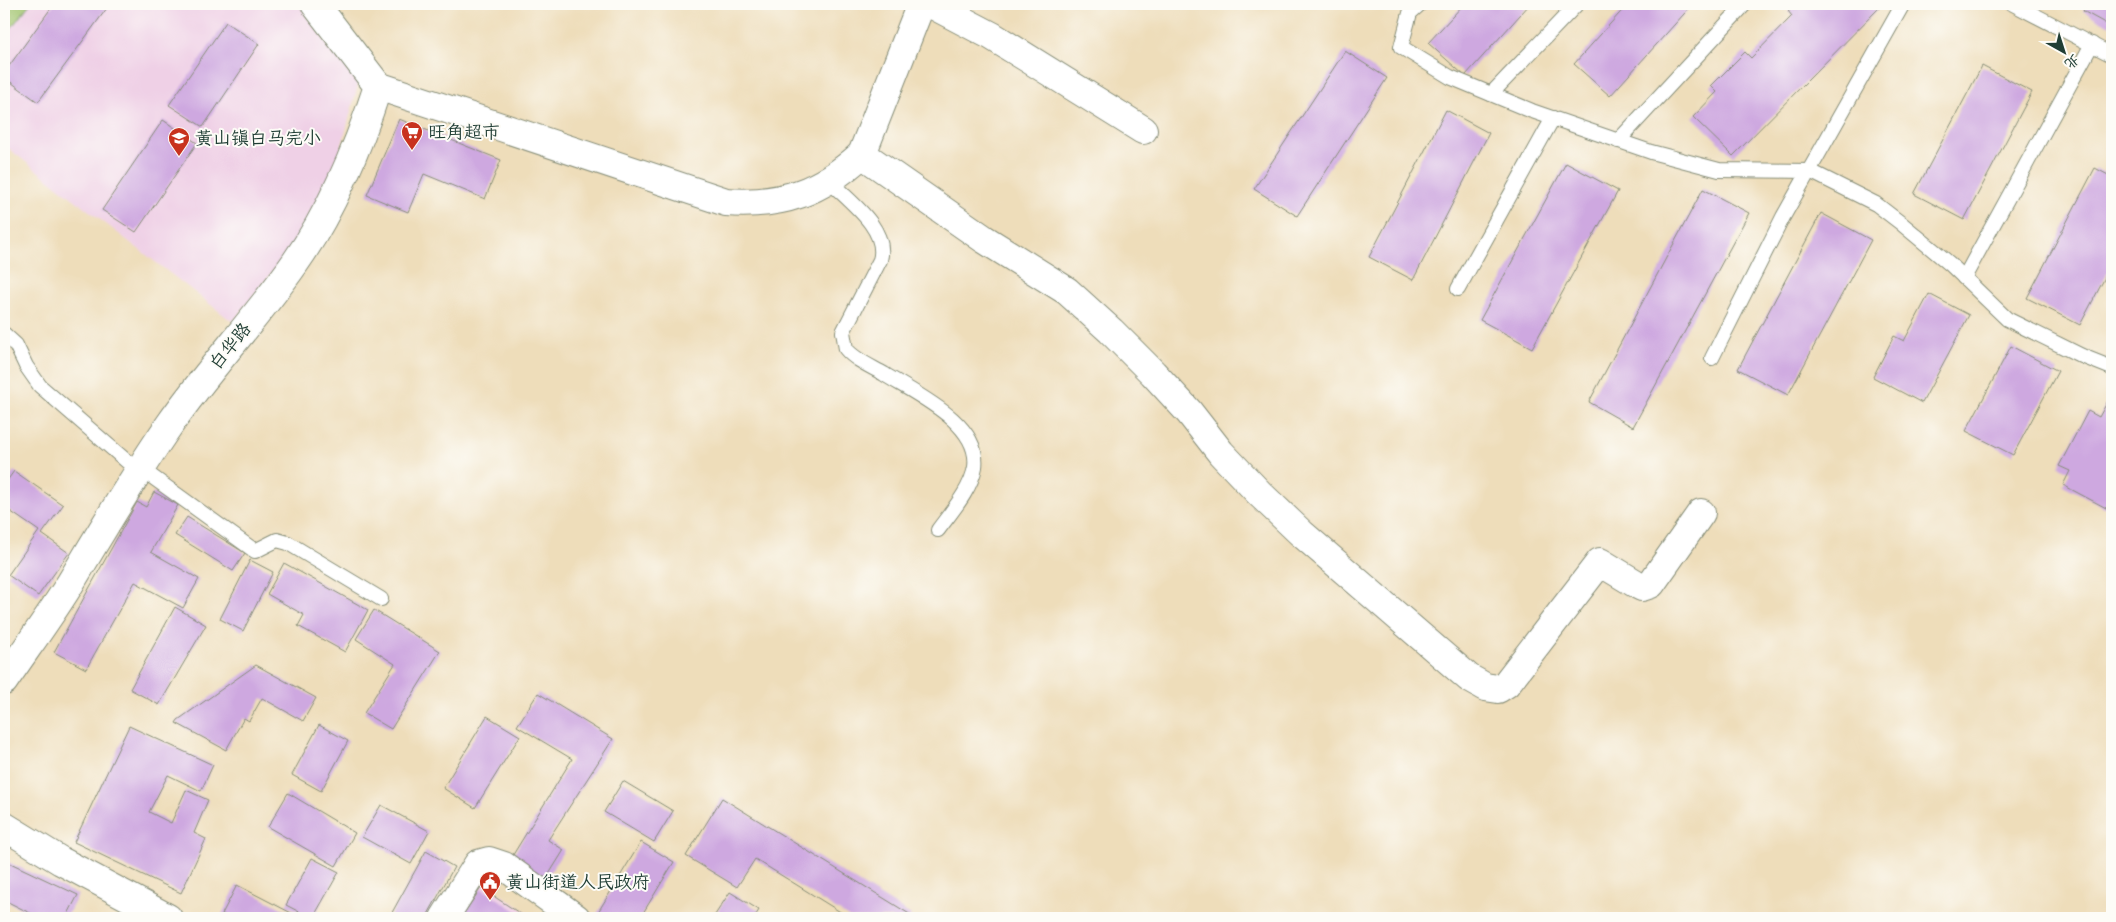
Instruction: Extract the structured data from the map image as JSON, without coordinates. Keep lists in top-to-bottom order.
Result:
{
  "streets": {
    "street": ["白华路"]
  },
  "places": {
    "supermarket": ["旺角超市"],
    "school or university": ["黄山镇白马完小"],
    "public building": ["黄山街道人民政府"]
  },
  "north": "bottom right"
}
